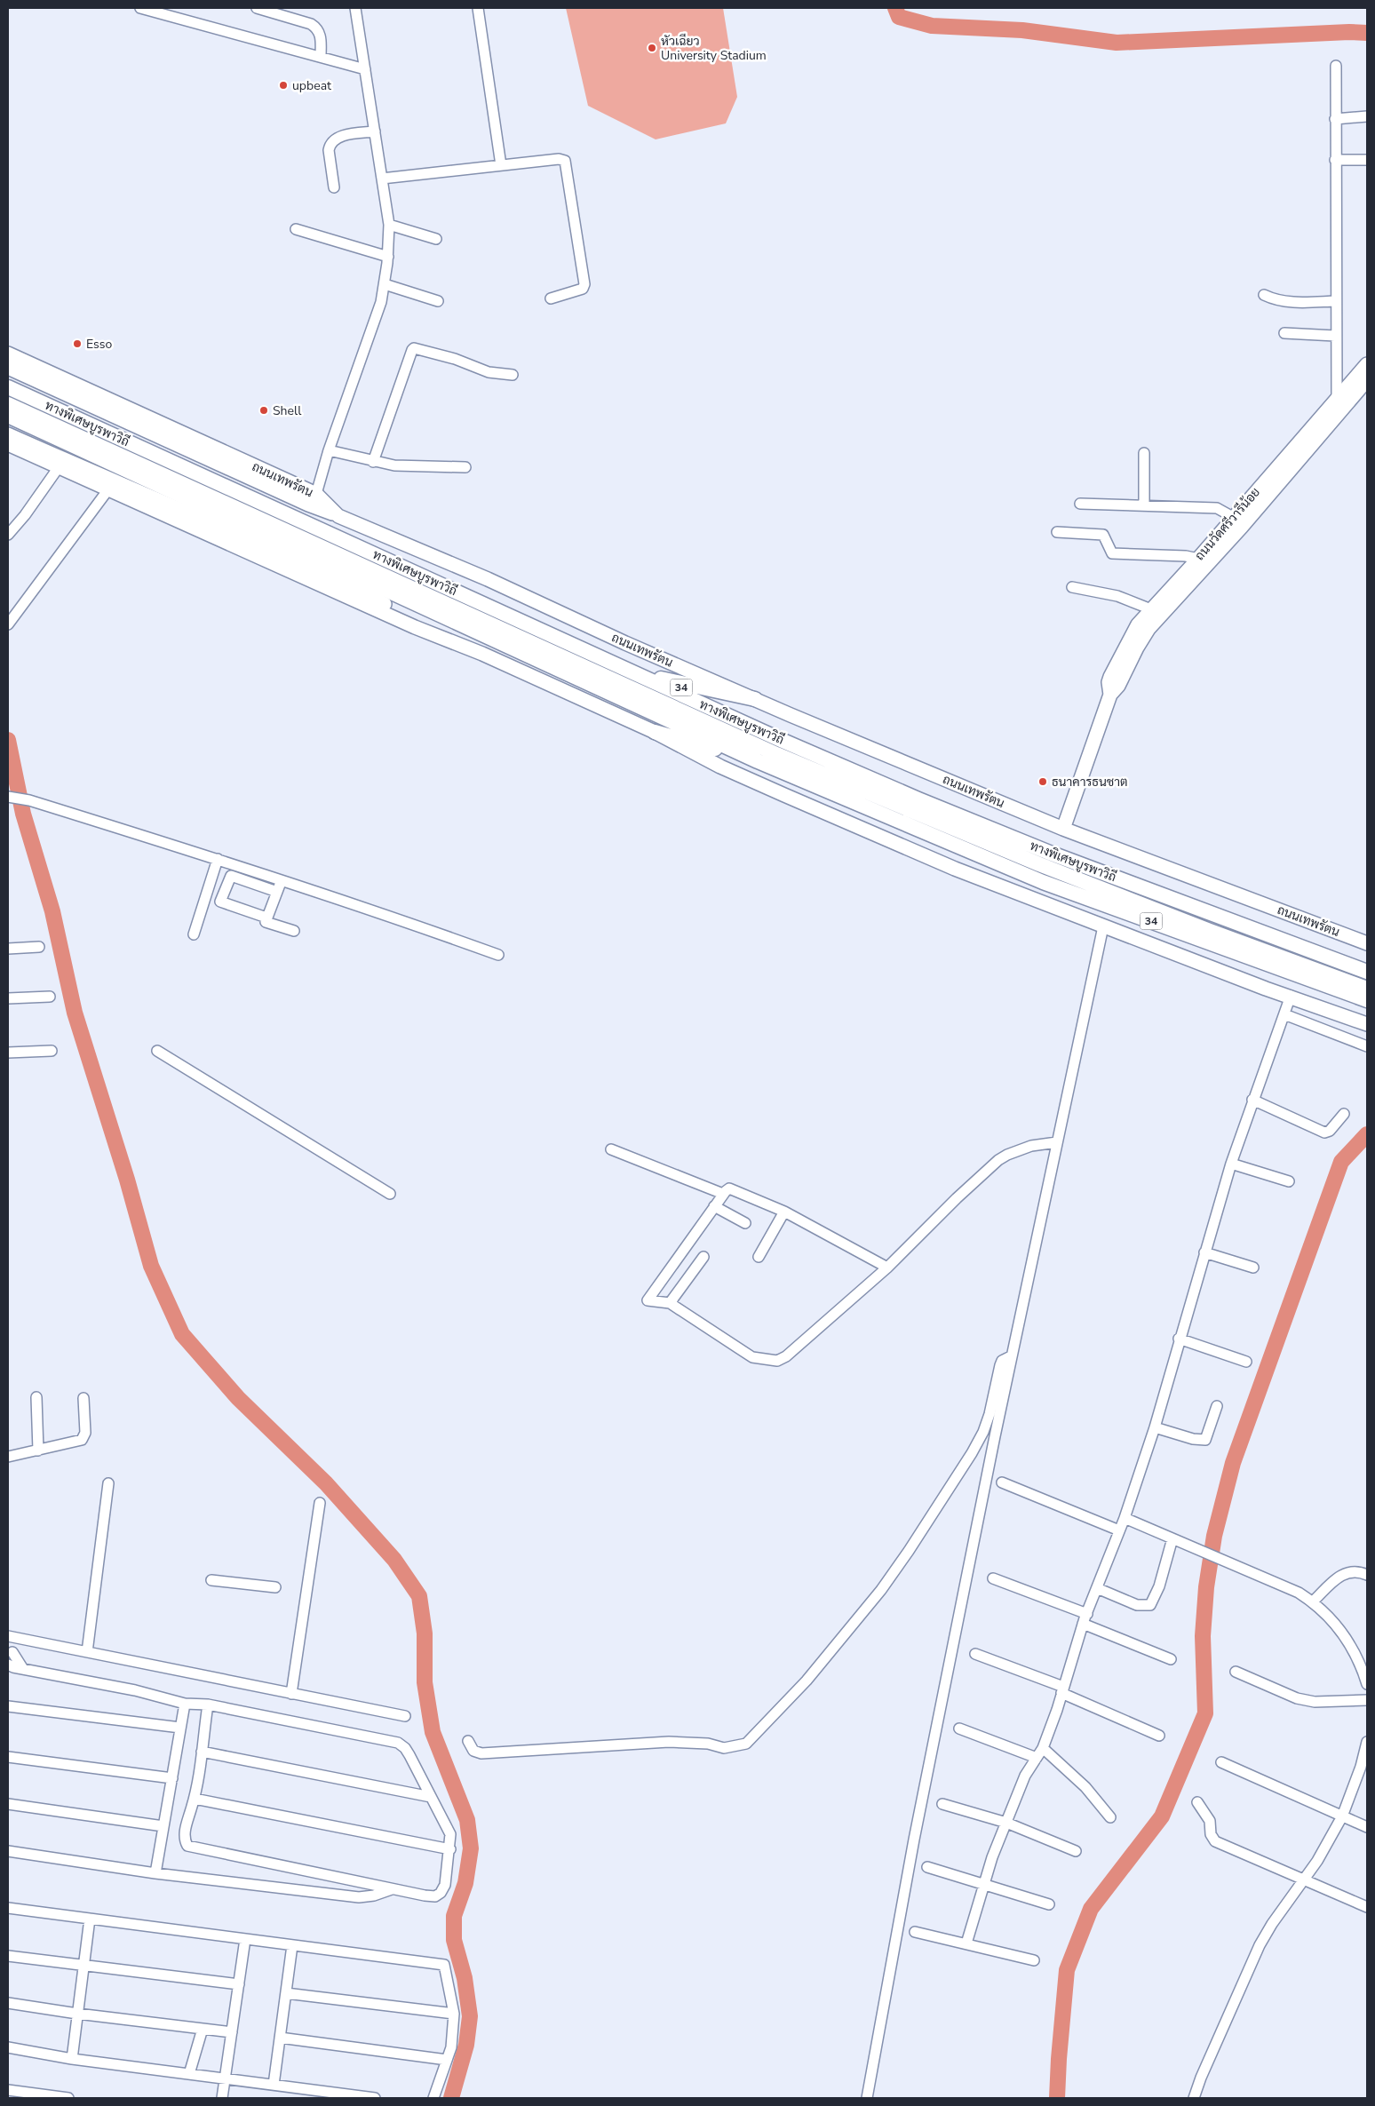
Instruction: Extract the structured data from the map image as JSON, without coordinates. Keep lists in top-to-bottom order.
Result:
{
  "streets": {
    "highway": ["ทางพิเศษบูรพาวิถี", "ถนนเทพรัตน", "34"],
    "main road": ["ถนนวัดศรีวารีน้อย"]
  },
  "crossings": [
    ["ถนนเทพรัตน", "ถนนวัดศรีวารีน้อย"]
  ],
  "places": [
    "หัวเฉียว University Stadium",
    "upbeat",
    "Esso",
    "Shell",
    "ธนาคารธนชาต"
  ]
}
